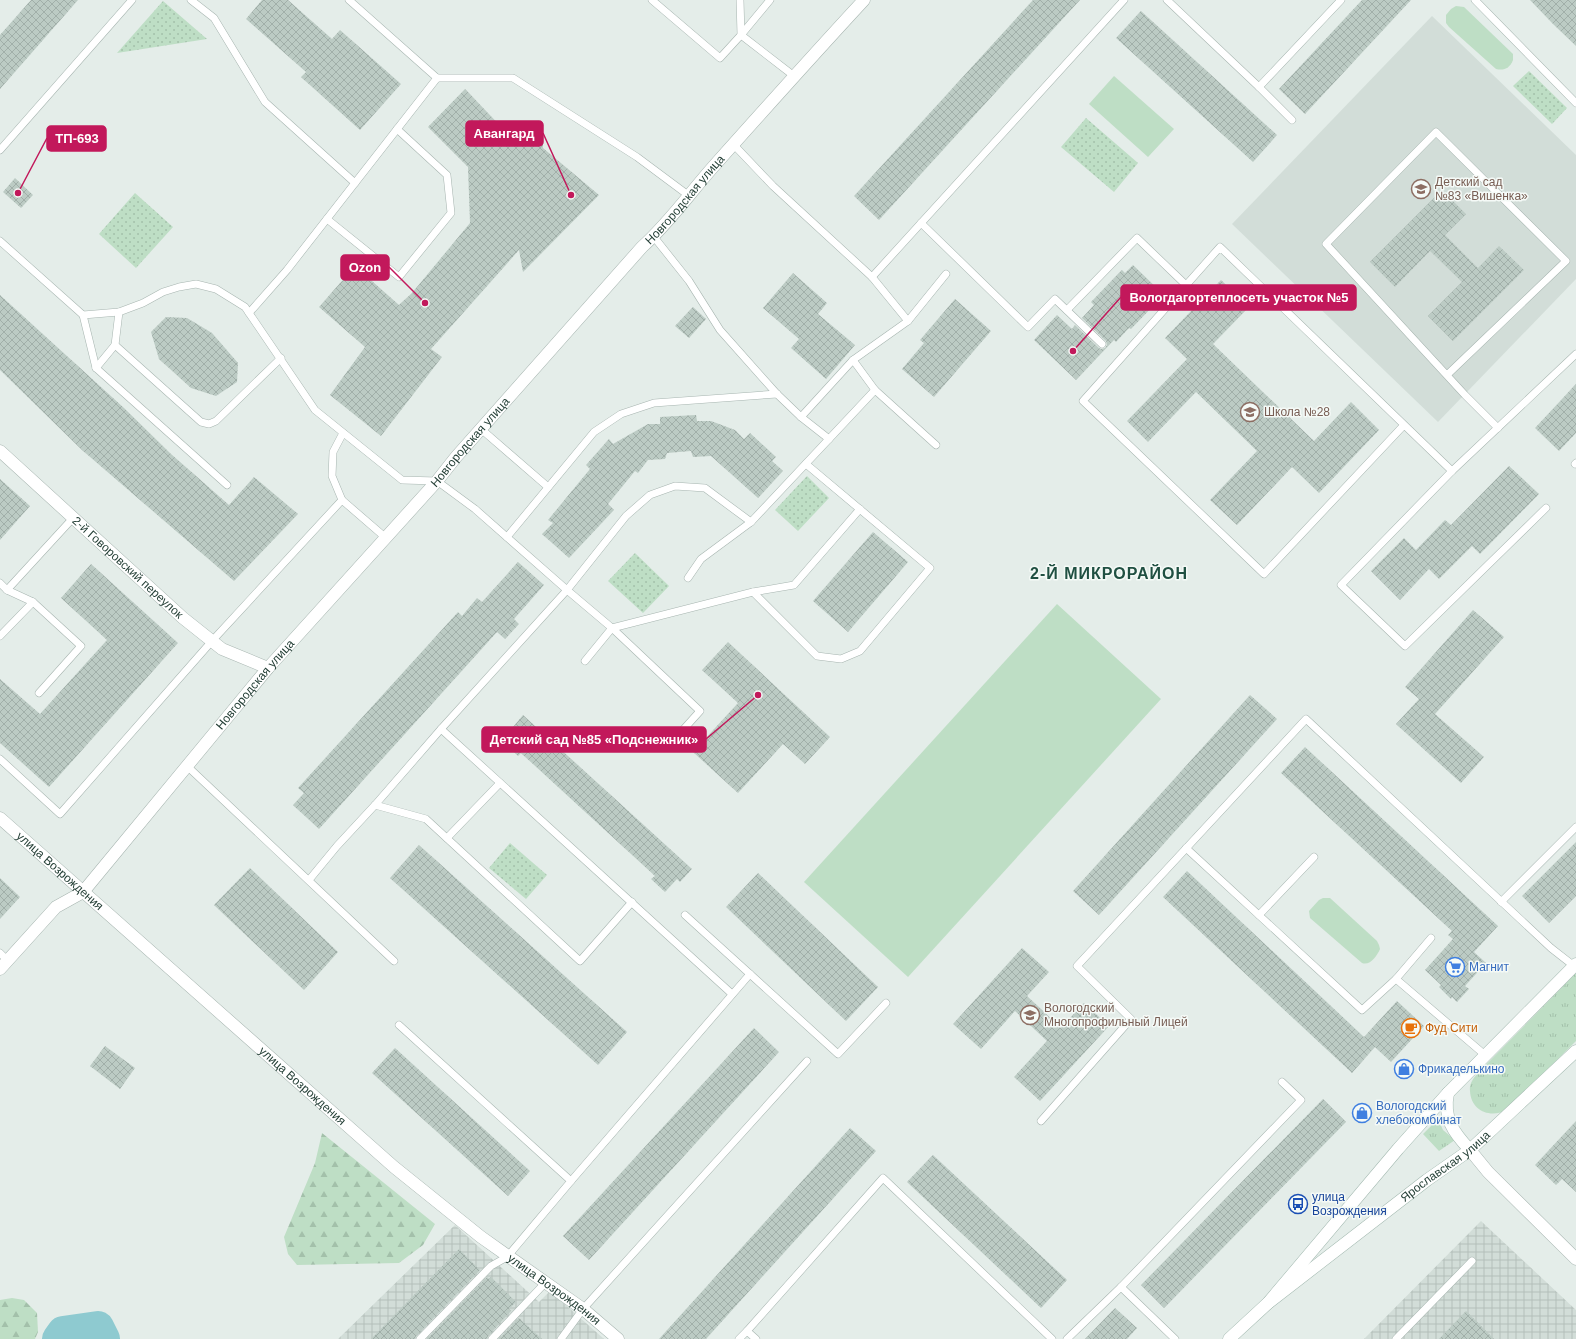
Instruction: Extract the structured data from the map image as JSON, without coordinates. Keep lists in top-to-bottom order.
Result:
{
  "streets": {
    "street": [
      "Новгородская улица",
      "2-й Говоровский переулок",
      "улица Возрождения",
      "Ярославская улица"
    ]
  },
  "crossings": [
    ["Новгородская улица", "2-й Говоровский переулок"],
    ["Новгородская улица", "улица Возрождения"]
  ],
  "districts": ["2-Й МИКРОРАЙОН"],
  "places": {
    "school or university": ["Детский сад №83 «Вишенка»", "Школа №28", "Вологодский Многопрофильный Лицей"],
    "other": [
      "ТП-693",
      "Авангард",
      "Ozon",
      "Вологдагортеплосеть участок №5",
      "Детский сад №85 «Подснежник»"
    ],
    "supermarket": ["Магнит"],
    "cafe": ["Фуд Сити"],
    "shop": ["Фрикаделькино", "Вологодский хлебокомбинат"],
    "bus stop": ["улица Возрождения"]
  }
}
